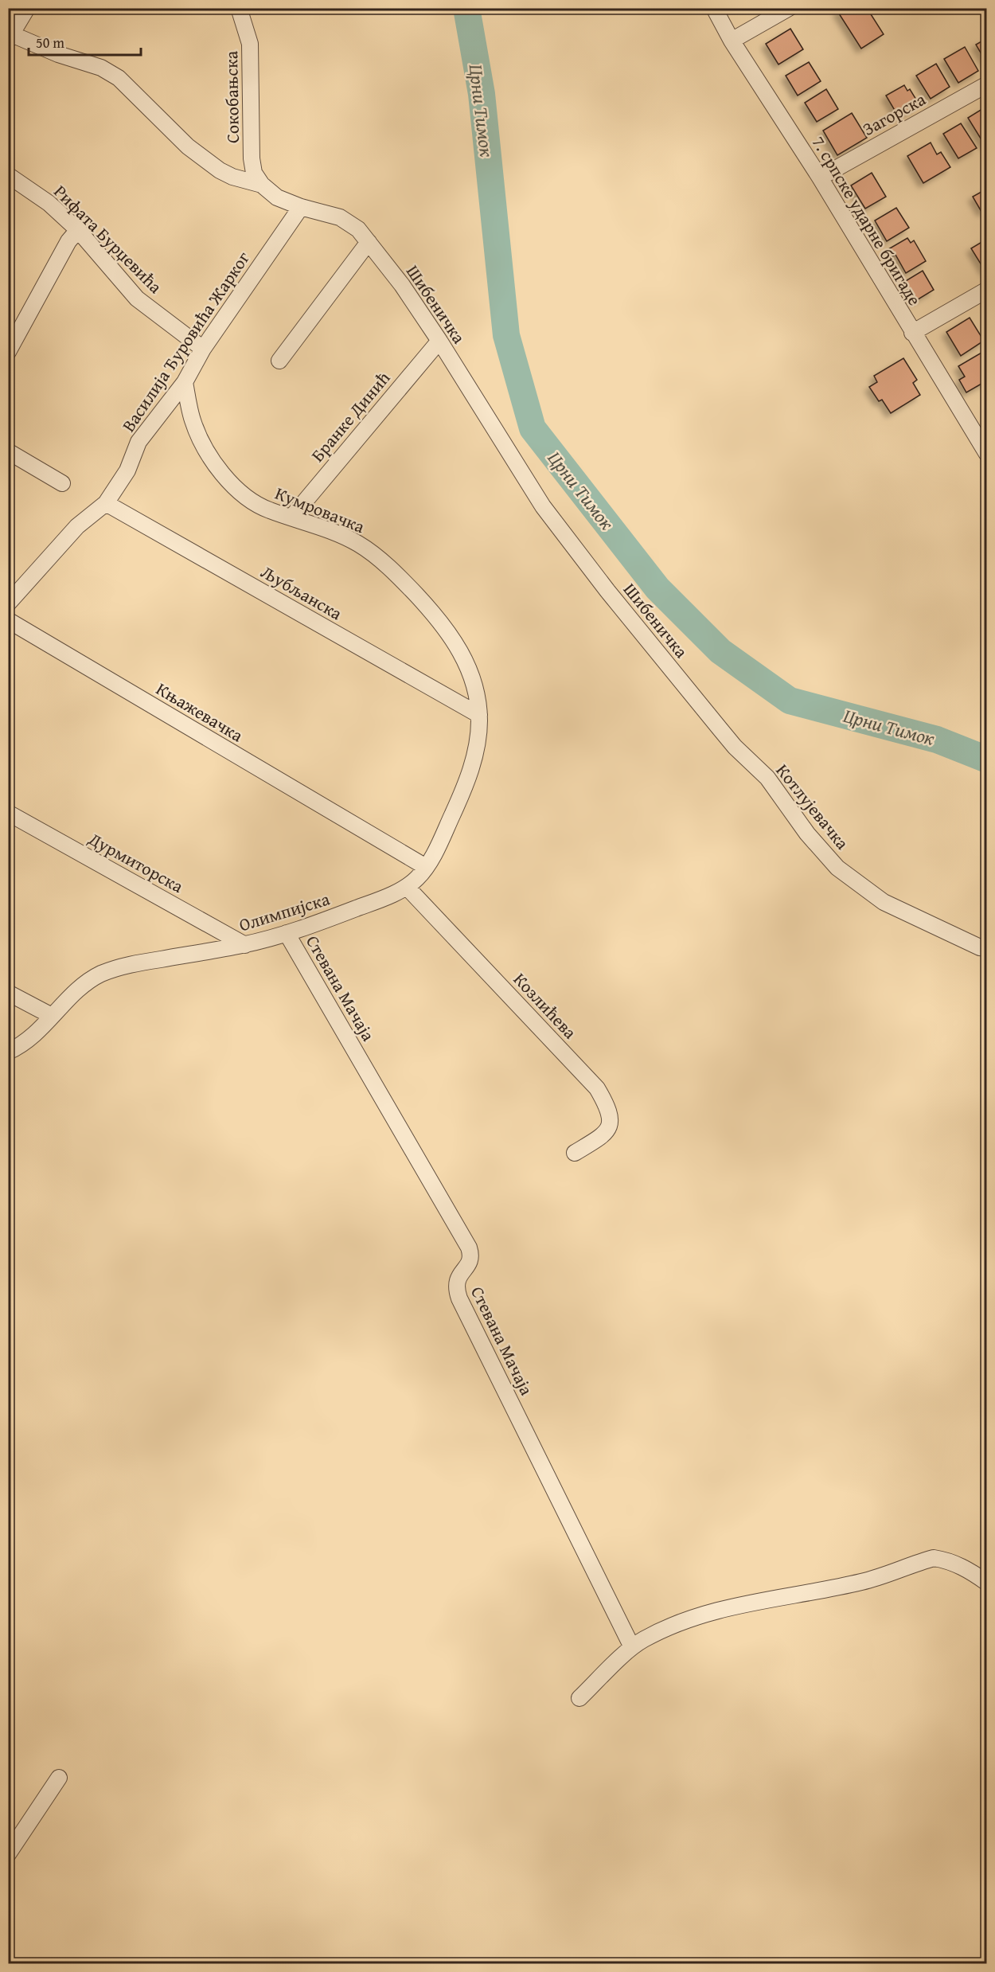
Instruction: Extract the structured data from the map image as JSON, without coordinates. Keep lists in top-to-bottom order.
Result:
{
  "streets": {
    "street": [
      "Сокобањска",
      "Загорска",
      "7. српске ударне бригаде",
      "Рифата Бурџевића",
      "Шибеничка",
      "Василија Ђуровића Жарког",
      "Бранке Динић",
      "Кумровачка",
      "Љубљанска",
      "Књажевачка",
      "Котлујевачка",
      "Дурмиторска",
      "Олимпијска",
      "Стевана Мачаја",
      "Козлићева"
    ]
  },
  "crossings": [
    ["Сокобањска", "Шибеничка"],
    ["Загорска", "7. српске ударне бригаде"],
    ["Рифата Бурџевића", "Василија Ђуровића Жарког"],
    ["Шибеничка", "Василија Ђуровића Жарког"],
    ["Шибеничка", "Бранке Динић"],
    ["Шибеничка", "Котлујевачка"],
    ["Василија Ђуровића Жарког", "Кумровачка"],
    ["Василија Ђуровића Жарког", "Љубљанска"],
    ["Бранке Динић", "Кумровачка"],
    ["Кумровачка", "Љубљанска"],
    ["Кумровачка", "Олимпијска"],
    ["Љубљанска", "Олимпијска"],
    ["Књажевачка", "Олимпијска"],
    ["Дурмиторска", "Олимпијска"],
    ["Олимпијска", "Стевана Мачаја"],
    ["Олимпијска", "Козлићева"]
  ],
  "water": ["Црни Тимок"],
  "scale_bar": "50 m"
}
